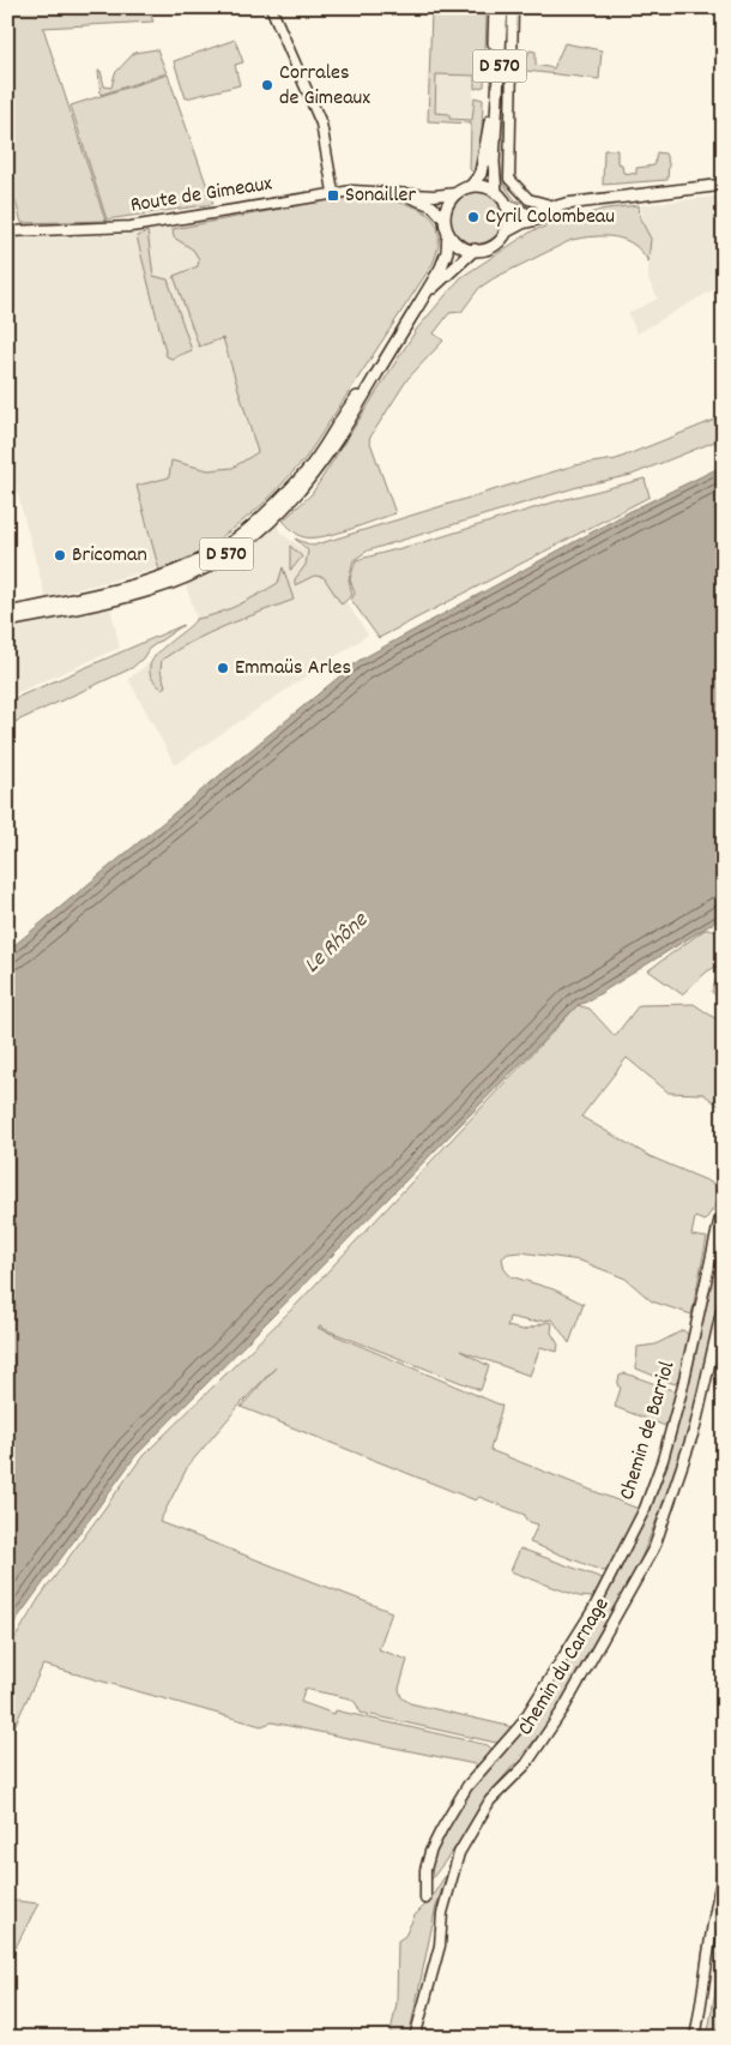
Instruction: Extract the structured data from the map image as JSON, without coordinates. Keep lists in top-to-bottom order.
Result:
{
  "streets": {
    "main road": ["D 570", "Route de Gimeaux"],
    "street": ["Chemin de Barriol", "Chemin du Carnage"]
  },
  "crossings": [
    ["D 570", "Route de Gimeaux"]
  ],
  "water": ["Le Rhône"],
  "places": {
    "other": [
      "Corrales de Gimeaux",
      "Cyril Colombeau",
      "Bricoman",
      "Emmaüs Arles"
    ],
    "transit": ["Sonailler"]
  }
}
